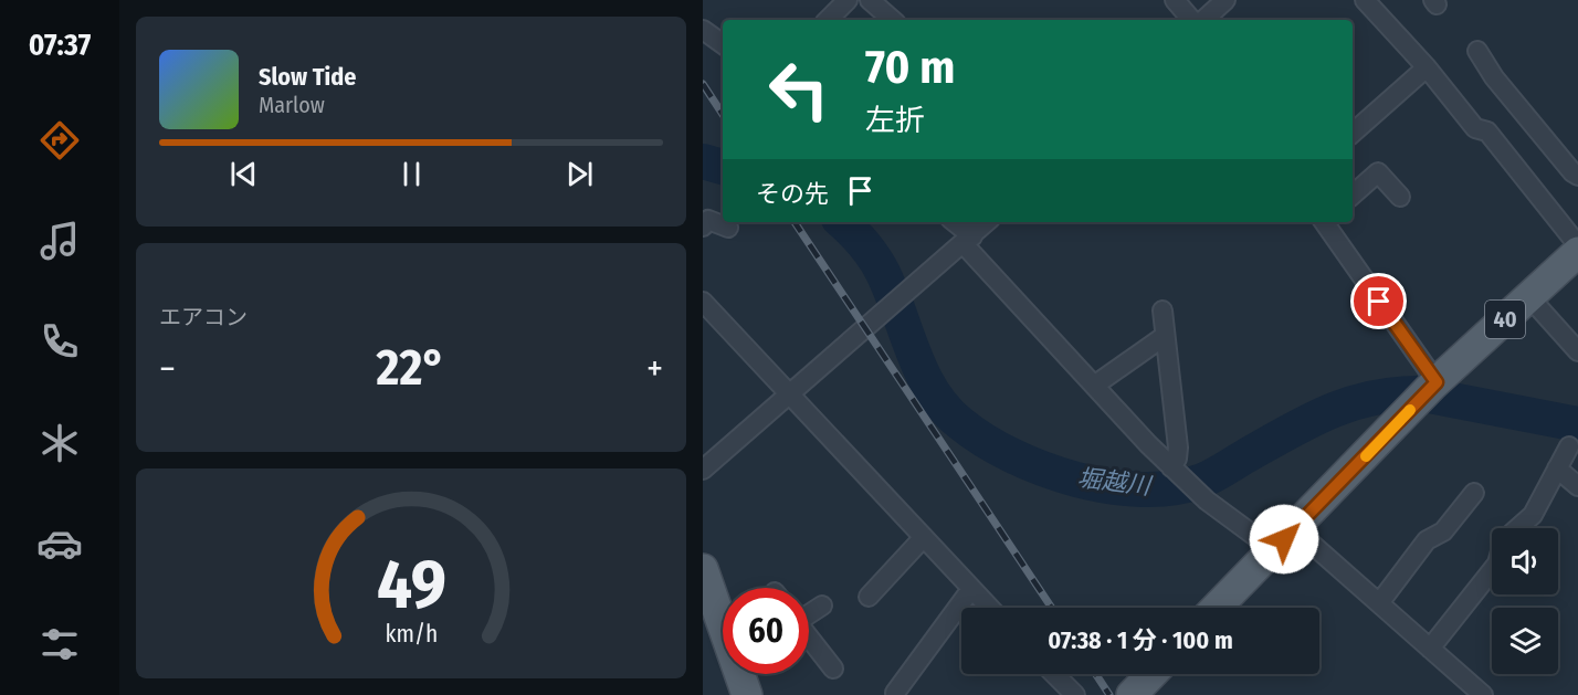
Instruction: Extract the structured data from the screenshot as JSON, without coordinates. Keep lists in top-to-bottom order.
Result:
{
  "streets": {
    "main road": ["40"]
  },
  "water": ["堀越川"],
  "page": {
    "tabs": "07:37",
    "turn": ["70 m", "左折"],
    "song": ["Slow Tide", "Marlow"],
    "then": "その先",
    "tile": "エアコン",
    "heat": ["−", "22°", "+"],
    "limit": "60",
    "trip": "07:38 · 1 分 · 100 m",
    "gauge": ["49", "km/h"]
  }
}
